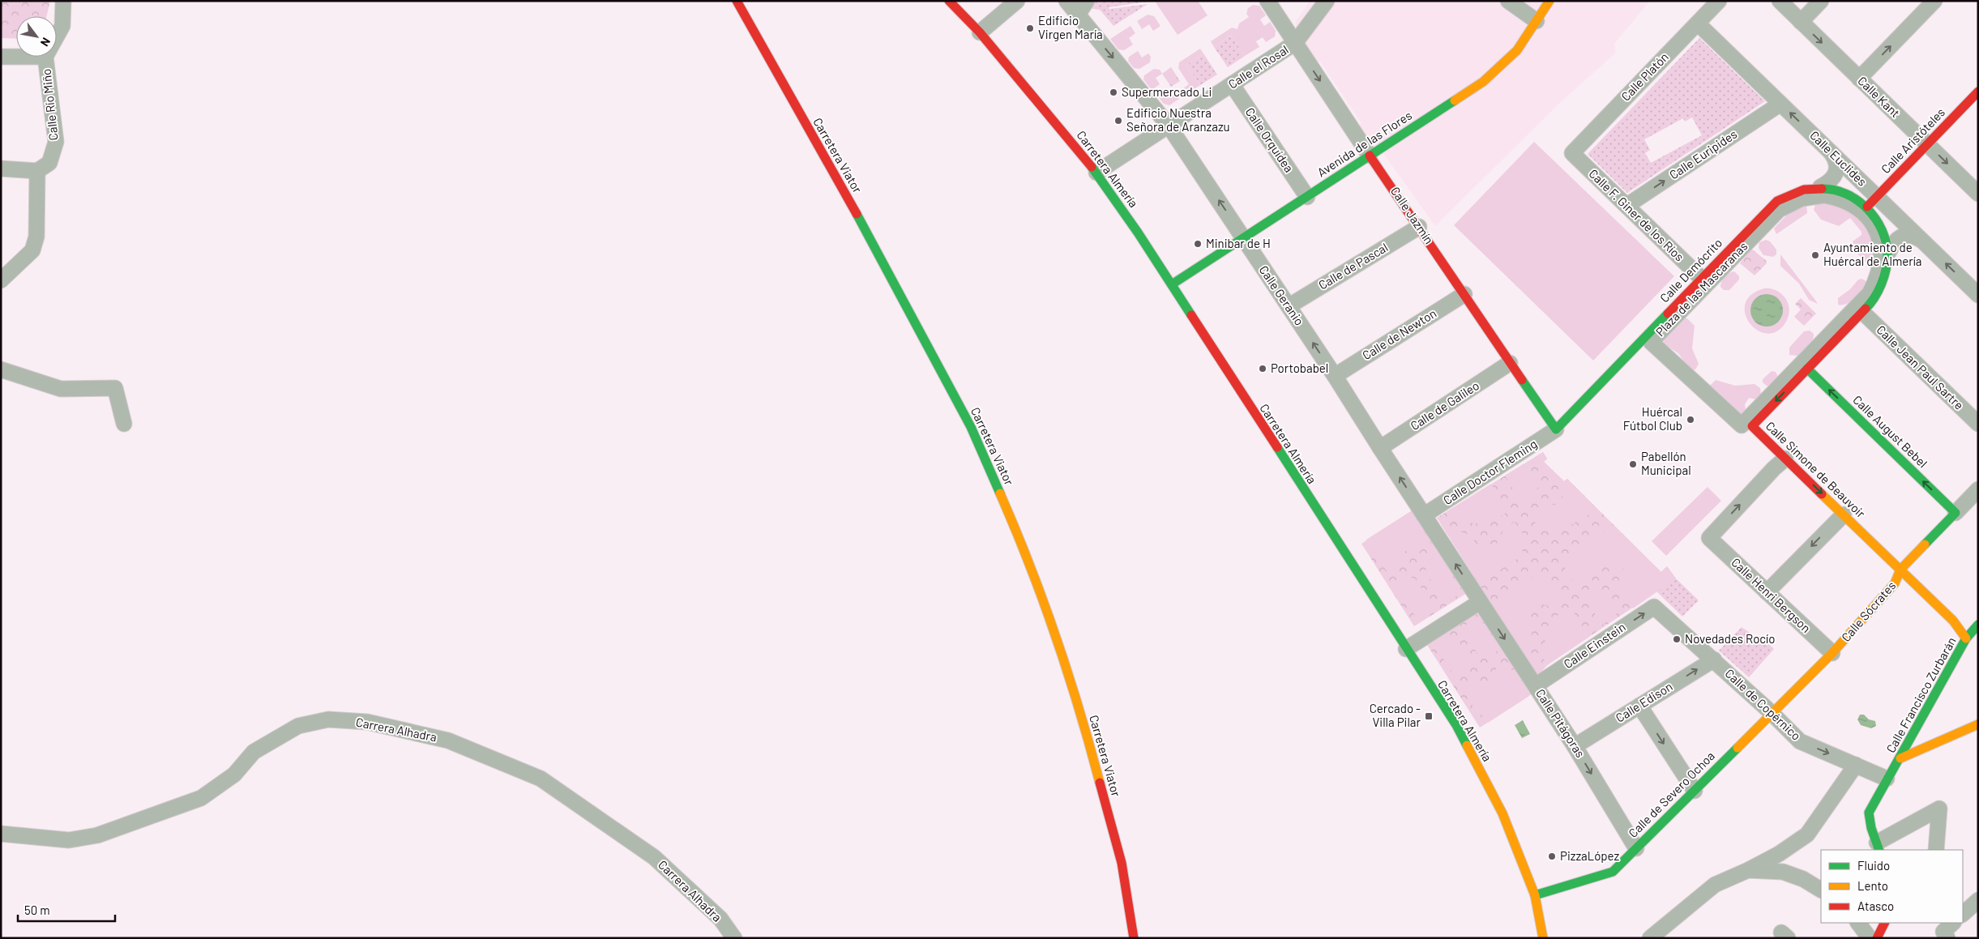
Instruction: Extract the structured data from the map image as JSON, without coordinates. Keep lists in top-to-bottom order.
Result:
{
  "streets": {
    "street": [
      "Calle el Rosal",
      "Calle Platón",
      "Calle Kant",
      "Calle Río Miño",
      "Calle Orquídea",
      "Calle Aristóteles",
      "Avenida de las Flores",
      "Calle Euripides",
      "Carretera Viator",
      "Calle Euclides",
      "Carretera Almería",
      "Calle Jazmín",
      "Calle F. Giner de los Ríos",
      "Calle de Pascal",
      "Calle Demócrito",
      "Plaza de las Mascaranas",
      "Calle Geranio",
      "Calle de Newton",
      "Calle Jean Paul Sartre",
      "Calle de Galileo",
      "Calle August Bebel",
      "Calle Simone de Beauvoir",
      "Calle Doctor Fleming",
      "Calle Henri Bergson",
      "Calle Sócrates",
      "Calle Einstein",
      "Calle Francisco Zurbarán",
      "Calle Edison",
      "Calle de Copérnico",
      "Calle Pitágoras",
      "Carrera Alhadra",
      "Calle de Severo Ochoa"
    ]
  },
  "crossings": [
    ["Calle el Rosal", "Calle Orquídea"],
    ["Calle el Rosal", "Carretera Almería"],
    ["Calle el Rosal", "Calle Jazmín"],
    ["Calle el Rosal", "Calle Geranio"],
    ["Calle Platón", "Calle Euclides"],
    ["Calle Platón", "Calle F. Giner de los Ríos"],
    ["Calle Kant", "Calle Aristóteles"],
    ["Calle Orquídea", "Avenida de las Flores"],
    ["Calle Aristóteles", "Calle Euclides"],
    ["Calle Aristóteles", "Calle Demócrito"],
    ["Avenida de las Flores", "Carretera Almería"],
    ["Avenida de las Flores", "Calle Jazmín"],
    ["Avenida de las Flores", "Calle Geranio"],
    ["Calle Euripides", "Calle Euclides"],
    ["Calle Euripides", "Calle F. Giner de los Ríos"],
    ["Calle Euclides", "Calle Demócrito"],
    ["Carretera Almería", "Calle de Severo Ochoa"],
    ["Calle Jazmín", "Calle de Pascal"],
    ["Calle Jazmín", "Calle Demócrito"],
    ["Calle Jazmín", "Calle de Newton"],
    ["Calle Jazmín", "Calle de Galileo"],
    ["Calle Jazmín", "Calle Doctor Fleming"],
    ["Calle F. Giner de los Ríos", "Calle Demócrito"],
    ["Calle de Pascal", "Calle Geranio"],
    ["Calle Demócrito", "Calle Doctor Fleming"],
    ["Calle Geranio", "Calle de Newton"],
    ["Calle Geranio", "Calle de Galileo"],
    ["Calle Geranio", "Calle Doctor Fleming"],
    ["Calle Geranio", "Calle Pitágoras"],
    ["Calle August Bebel", "Calle Simone de Beauvoir"],
    ["Calle August Bebel", "Calle Sócrates"],
    ["Calle Simone de Beauvoir", "Calle Henri Bergson"],
    ["Calle Simone de Beauvoir", "Calle Sócrates"],
    ["Calle Simone de Beauvoir", "Calle Francisco Zurbarán"],
    ["Calle Henri Bergson", "Calle Sócrates"],
    ["Calle Sócrates", "Calle de Copérnico"],
    ["Calle Sócrates", "Calle de Severo Ochoa"],
    ["Calle Einstein", "Calle de Copérnico"],
    ["Calle Einstein", "Calle Pitágoras"],
    ["Calle Francisco Zurbarán", "Calle de Copérnico"],
    ["Calle Edison", "Calle de Copérnico"],
    ["Calle Edison", "Calle Pitágoras"],
    ["Calle de Copérnico", "Calle de Severo Ochoa"],
    ["Calle Pitágoras", "Calle de Severo Ochoa"]
  ],
  "one_way": [
    "Calle Kant",
    "Calle Euripides",
    "Calle Euclides",
    "Calle August Bebel",
    "Calle Einstein",
    "Calle Edison"
  ],
  "places": {
    "other": [
      "Edificio Virgen María",
      "Supermercado Li",
      "Edificio Nuestra Señora de Aranzazu",
      "Minibar de H",
      "Ayuntamiento de Huércal de Almería",
      "Portobabel",
      "Huércal Fútbol Club",
      "Pabellón Municipal",
      "Novedades Rocío",
      "PizzaLópez"
    ],
    "transit": ["Cercado - Villa Pilar"]
  },
  "legend": ["Fluido", "Lento", "Atasco"],
  "scale_bar": "50 m",
  "north": "bottom right"
}
